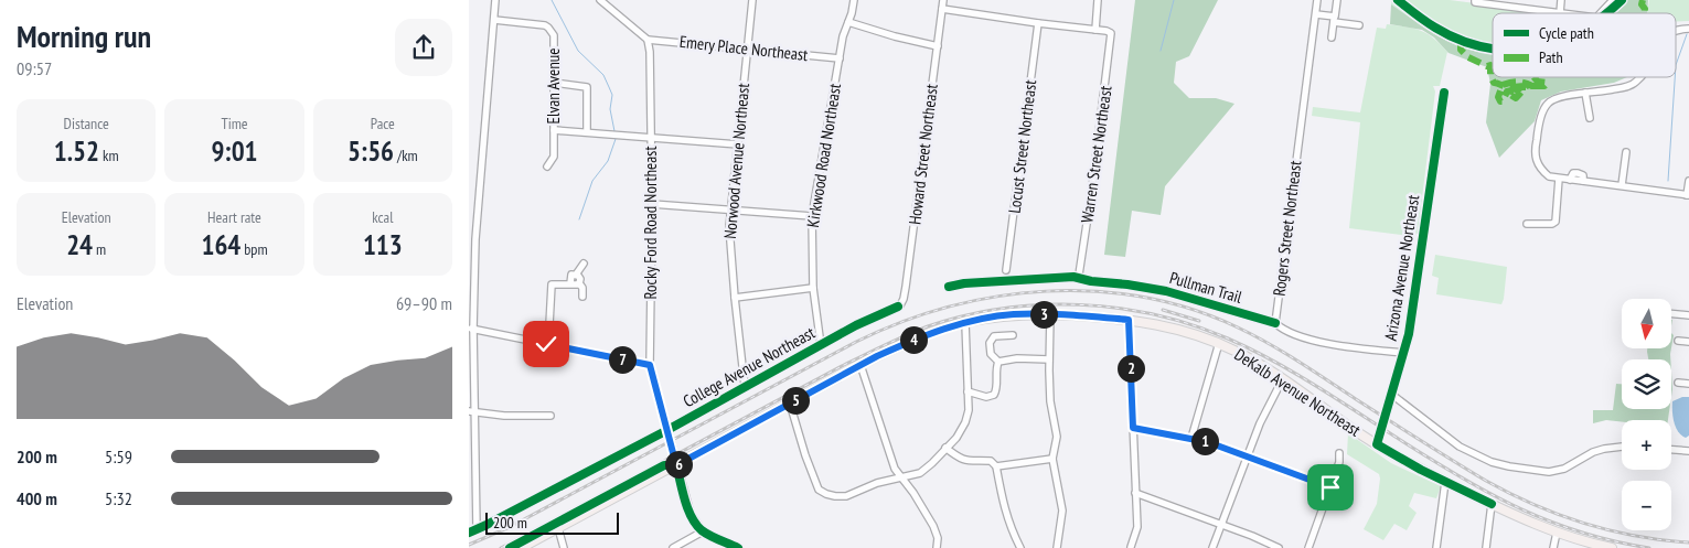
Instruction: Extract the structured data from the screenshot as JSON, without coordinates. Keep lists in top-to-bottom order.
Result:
{
  "streets": {
    "main road": ["DeKalb Avenue Northeast"],
    "street": [
      "Emery Place Northeast",
      "Elvan Avenue",
      "Locust Street Northeast",
      "Howard Street Northeast",
      "Warren Street Northeast",
      "Kirkwood Road Northeast",
      "Norwood Avenue Northeast",
      "Rocky Ford Road Northeast",
      "Rogers Street Northeast",
      "Arizona Avenue Northeast",
      "College Avenue Northeast"
    ],
    "cycle path": ["Pullman Trail"]
  },
  "crossings": [
    ["Emery Place Northeast", "Kirkwood Road Northeast"],
    ["Emery Place Northeast", "Norwood Avenue Northeast"],
    ["Emery Place Northeast", "Rocky Ford Road Northeast"],
    ["Howard Street Northeast", "College Avenue Northeast"],
    ["Kirkwood Road Northeast", "College Avenue Northeast"],
    ["Norwood Avenue Northeast", "College Avenue Northeast"],
    ["Rocky Ford Road Northeast", "College Avenue Northeast"],
    ["Rocky Ford Road Northeast", "DeKalb Avenue Northeast"],
    ["Rogers Street Northeast", "Arizona Avenue Northeast"],
    ["Arizona Avenue Northeast", "DeKalb Avenue Northeast"]
  ],
  "legend": ["Cycle path", "Path"],
  "scale_bar": "200 m",
  "north": "bottom",
  "page": {
    "heading": ["Morning run", "09:57"],
    "stats": [
      ["Distance", "1.52 km"],
      ["Time", "9:01"],
      ["Pace", "5:56 /km"],
      ["Elevation", "24 m"],
      ["Heart rate", "164 bpm"],
      ["kcal", "113"]
    ],
    "chart": ["Elevation", "69–90 m"],
    "map_buttons": ["+", "−"],
    "pins": [
      "3",
      "4",
      "7",
      "2",
      "5",
      "1",
      "6"
    ],
    "list": [
      {
        "name": "200 m",
        "note": "5:59"
      },
      {
        "name": "400 m",
        "note": "5:32"
      }
    ],
    "scale": "200 m"
  }
}
